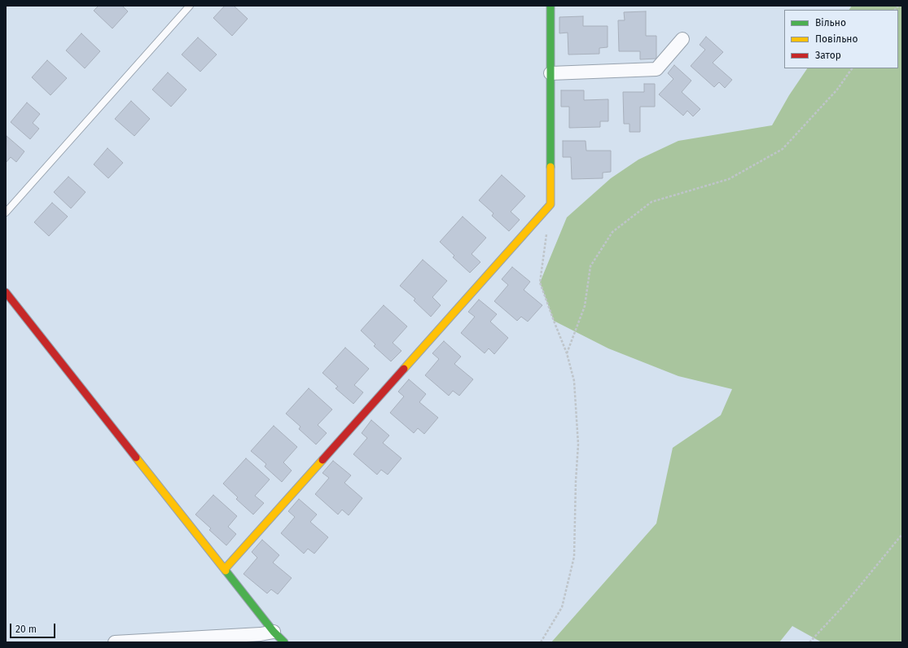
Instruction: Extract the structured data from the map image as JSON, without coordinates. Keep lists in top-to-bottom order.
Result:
{
  "legend": ["Вільно", "Повільно", "Затор"],
  "scale_bar": "20 m"
}
